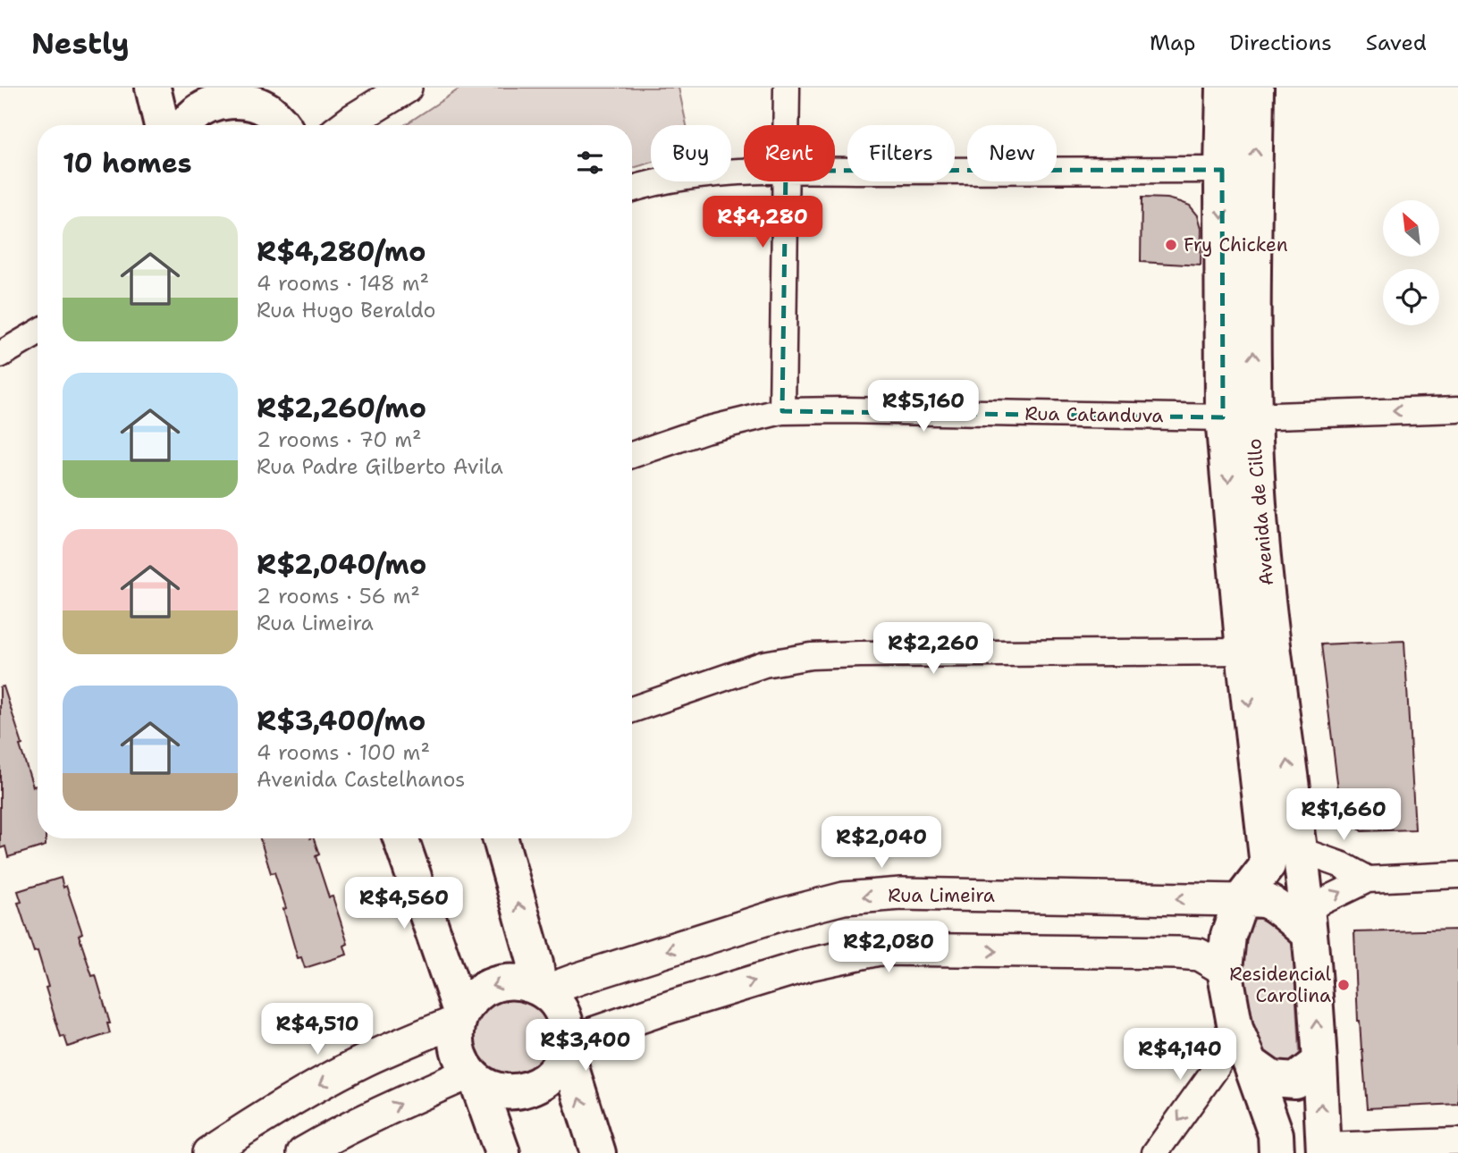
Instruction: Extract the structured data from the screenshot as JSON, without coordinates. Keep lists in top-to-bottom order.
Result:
{
  "streets": {
    "main road": ["Avenida de Cillo"],
    "street": ["Rua Catanduva", "Rua Limeira"]
  },
  "crossings": [
    ["Rua Catanduva", "Avenida de Cillo"],
    ["Avenida de Cillo", "Rua Limeira"]
  ],
  "places": ["Fry Chicken", "Residencial Carolina"],
  "north": "top left",
  "page": {
    "header": "Nestly",
    "nav": ["Map", "Directions", "Saved"],
    "chip": [
      "Buy",
      "Rent",
      "Filters",
      "New"
    ],
    "heading": "10 homes",
    "price": [
      "R$4,280",
      "R$5,160",
      "R$2,260",
      "R$1,660",
      "R$2,040",
      "R$4,560",
      "R$2,080",
      "R$4,510",
      "R$3,400",
      "R$4,140"
    ],
    "list": [
      {
        "name": "R$4,280/mo",
        "note": "4 rooms · 148 m² · Rua Hugo Beraldo"
      },
      {
        "name": "R$2,260/mo",
        "note": "2 rooms · 70 m² · Rua Padre Gilberto Avila"
      },
      {
        "name": "R$2,040/mo",
        "note": "2 rooms · 56 m² · Rua Limeira"
      },
      {
        "name": "R$3,400/mo",
        "note": "4 rooms · 100 m² · Avenida Castelhanos"
      }
    ]
  }
}
